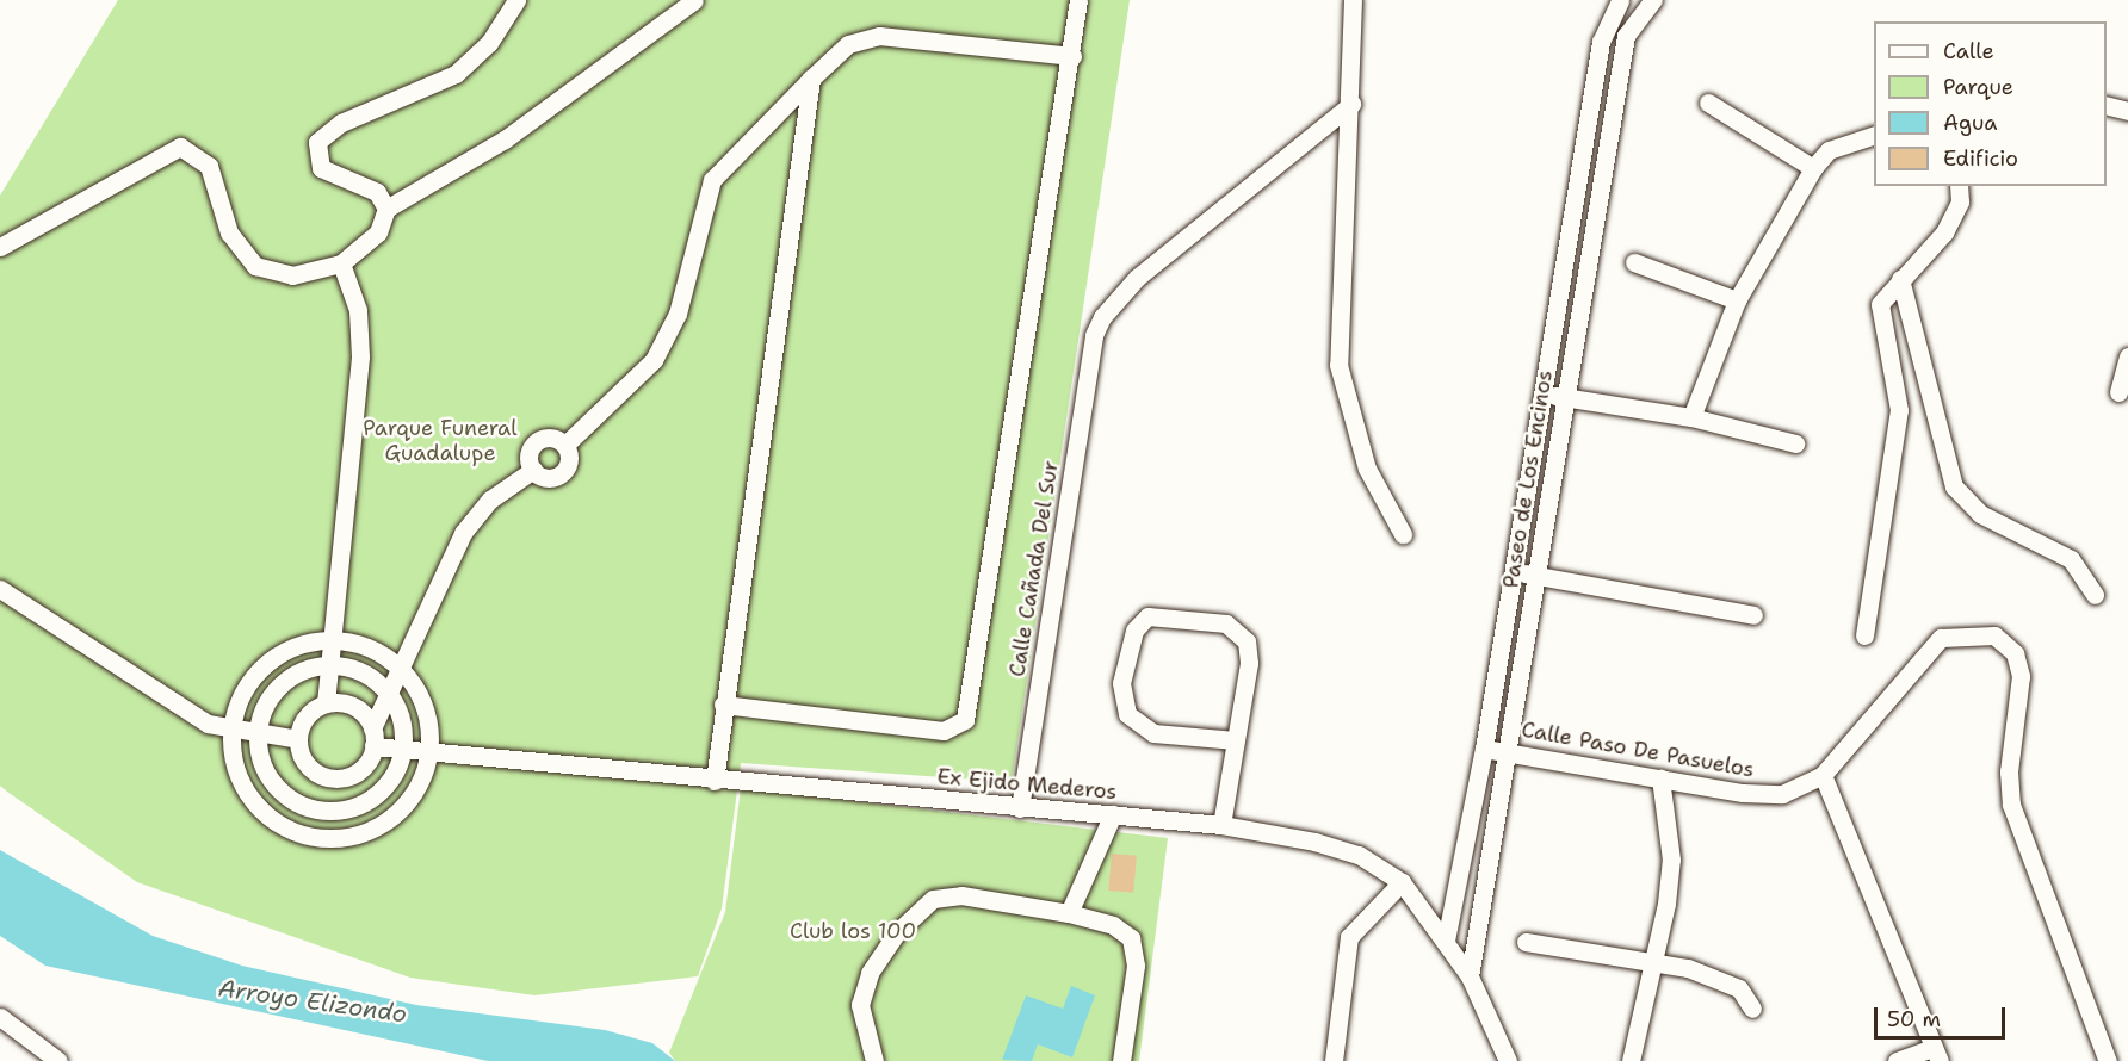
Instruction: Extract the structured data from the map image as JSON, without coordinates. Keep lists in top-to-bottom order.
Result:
{
  "streets": {
    "street": [
      "Paseo de Los Encinos",
      "Calle Cañada Del Sur",
      "Calle Paso De Pasuelos",
      "Ex Ejido Mederos"
    ]
  },
  "crossings": [
    ["Paseo de Los Encinos", "Calle Paso De Pasuelos"],
    ["Paseo de Los Encinos", "Ex Ejido Mederos"],
    ["Calle Cañada Del Sur", "Ex Ejido Mederos"]
  ],
  "water": ["Arroyo Elizondo"],
  "parks": ["Parque Funeral Guadalupe", "Club los 100"],
  "legend": [
    "Calle",
    "Parque",
    "Agua",
    "Edificio"
  ],
  "scale_bar": "50 m"
}
